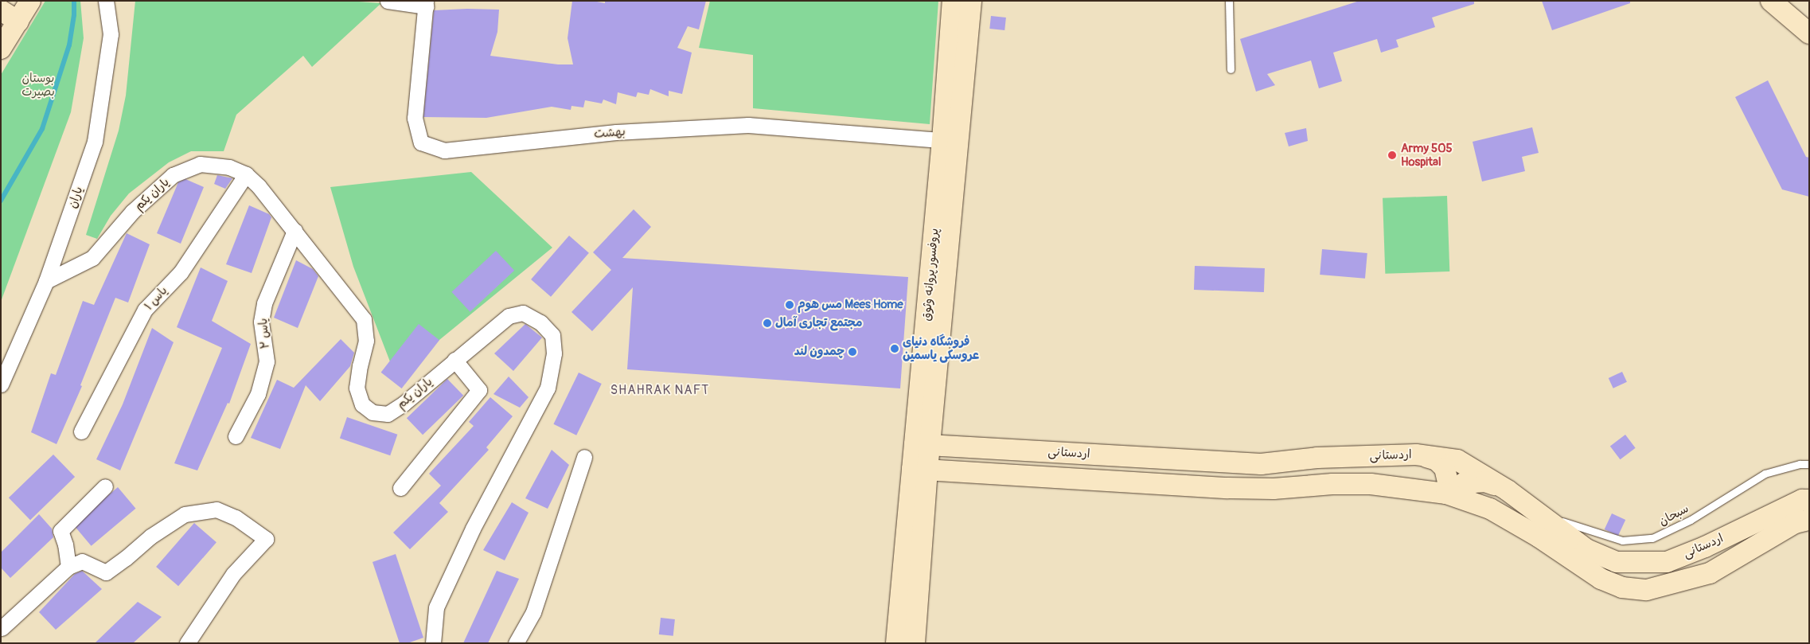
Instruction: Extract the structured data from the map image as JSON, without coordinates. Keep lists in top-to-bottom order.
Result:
{
  "streets": {
    "main road": ["پروفسور پروانه وثوق", "اردستانی"],
    "street": [
      "بهشت",
      "یاران یکم",
      "یاران",
      "یاس ۱",
      "یاس ۲"
    ],
    "lane": ["سبحان"]
  },
  "crossings": [
    ["بهشت", "پروفسور پروانه وثوق"],
    ["یاران یکم", "یاران"],
    ["یاران یکم", "یاس ۱"],
    ["یاران یکم", "یاس ۲"],
    ["پروفسور پروانه وثوق", "اردستانی"],
    ["اردستانی", "سبحان"]
  ],
  "districts": ["SHAHRAK NAFT"],
  "parks": ["بوستان بصیرت"],
  "places": [
    "Army 505 Hospital",
    "مس هوم Mees Home",
    "مجتمع تجاری آمال",
    "فروشگاه دنیای عروسکی یاسمین",
    "چمدون لند"
  ]
}
